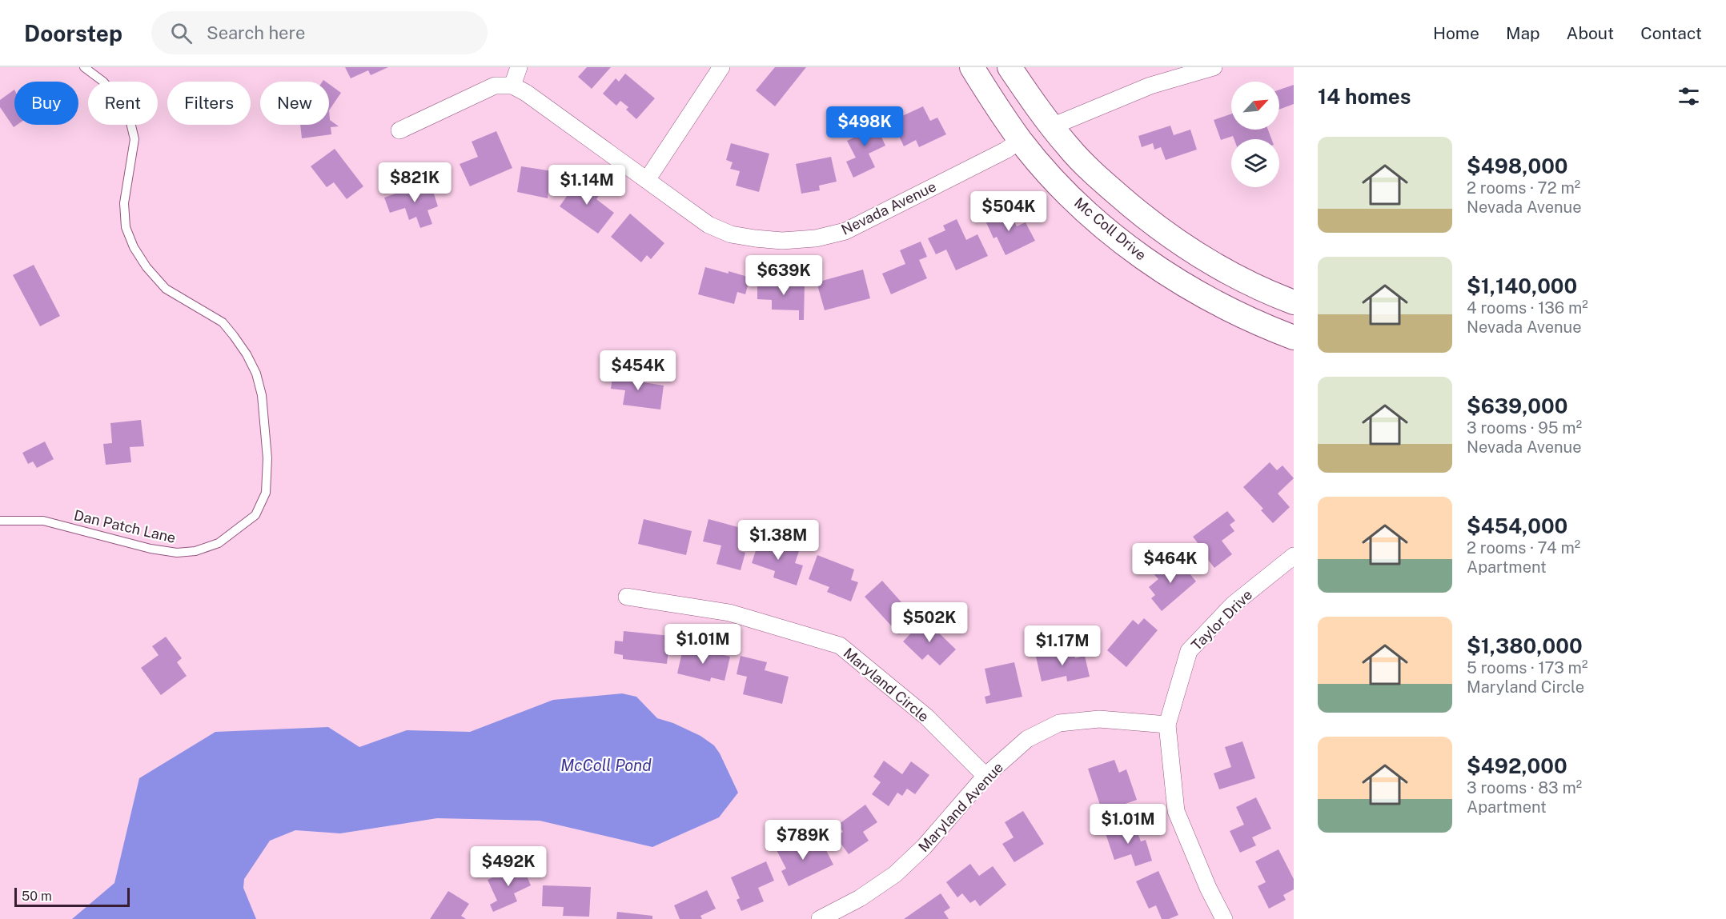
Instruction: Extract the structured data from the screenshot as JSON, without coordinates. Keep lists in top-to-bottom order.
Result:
{
  "streets": {
    "main road": ["Mc Coll Drive"],
    "street": [
      "Nevada Avenue",
      "Taylor Drive",
      "Maryland Circle",
      "Maryland Avenue"
    ],
    "lane": ["Dan Patch Lane"]
  },
  "crossings": [
    ["Nevada Avenue", "Mc Coll Drive"],
    ["Taylor Drive", "Maryland Avenue"],
    ["Maryland Circle", "Maryland Avenue"]
  ],
  "water": ["McColl Pond"],
  "scale_bar": "50 m",
  "north": "top right",
  "page": {
    "header": "Doorstep",
    "search": "Search here",
    "nav": [
      "Home",
      "Map",
      "About",
      "Contact"
    ],
    "heading": "14 homes",
    "chip": [
      "Buy",
      "Rent",
      "Filters",
      "New"
    ],
    "price": [
      "$498K",
      "$821K",
      "$1.14M",
      "$504K",
      "$639K",
      "$454K",
      "$1.38M",
      "$464K",
      "$502K",
      "$1.01M",
      "$1.17M",
      "$1.01M",
      "$789K",
      "$492K"
    ],
    "list": [
      {
        "name": "$498,000",
        "note": "2 rooms · 72 m² · Nevada Avenue"
      },
      {
        "name": "$1,140,000",
        "note": "4 rooms · 136 m² · Nevada Avenue"
      },
      {
        "name": "$639,000",
        "note": "3 rooms · 95 m² · Nevada Avenue"
      },
      {
        "name": "$454,000",
        "note": "2 rooms · 74 m² · Apartment"
      },
      {
        "name": "$1,380,000",
        "note": "5 rooms · 173 m² · Maryland Circle"
      },
      {
        "name": "$492,000",
        "note": "3 rooms · 83 m² · Apartment"
      }
    ],
    "scale": "50 m"
  }
}
